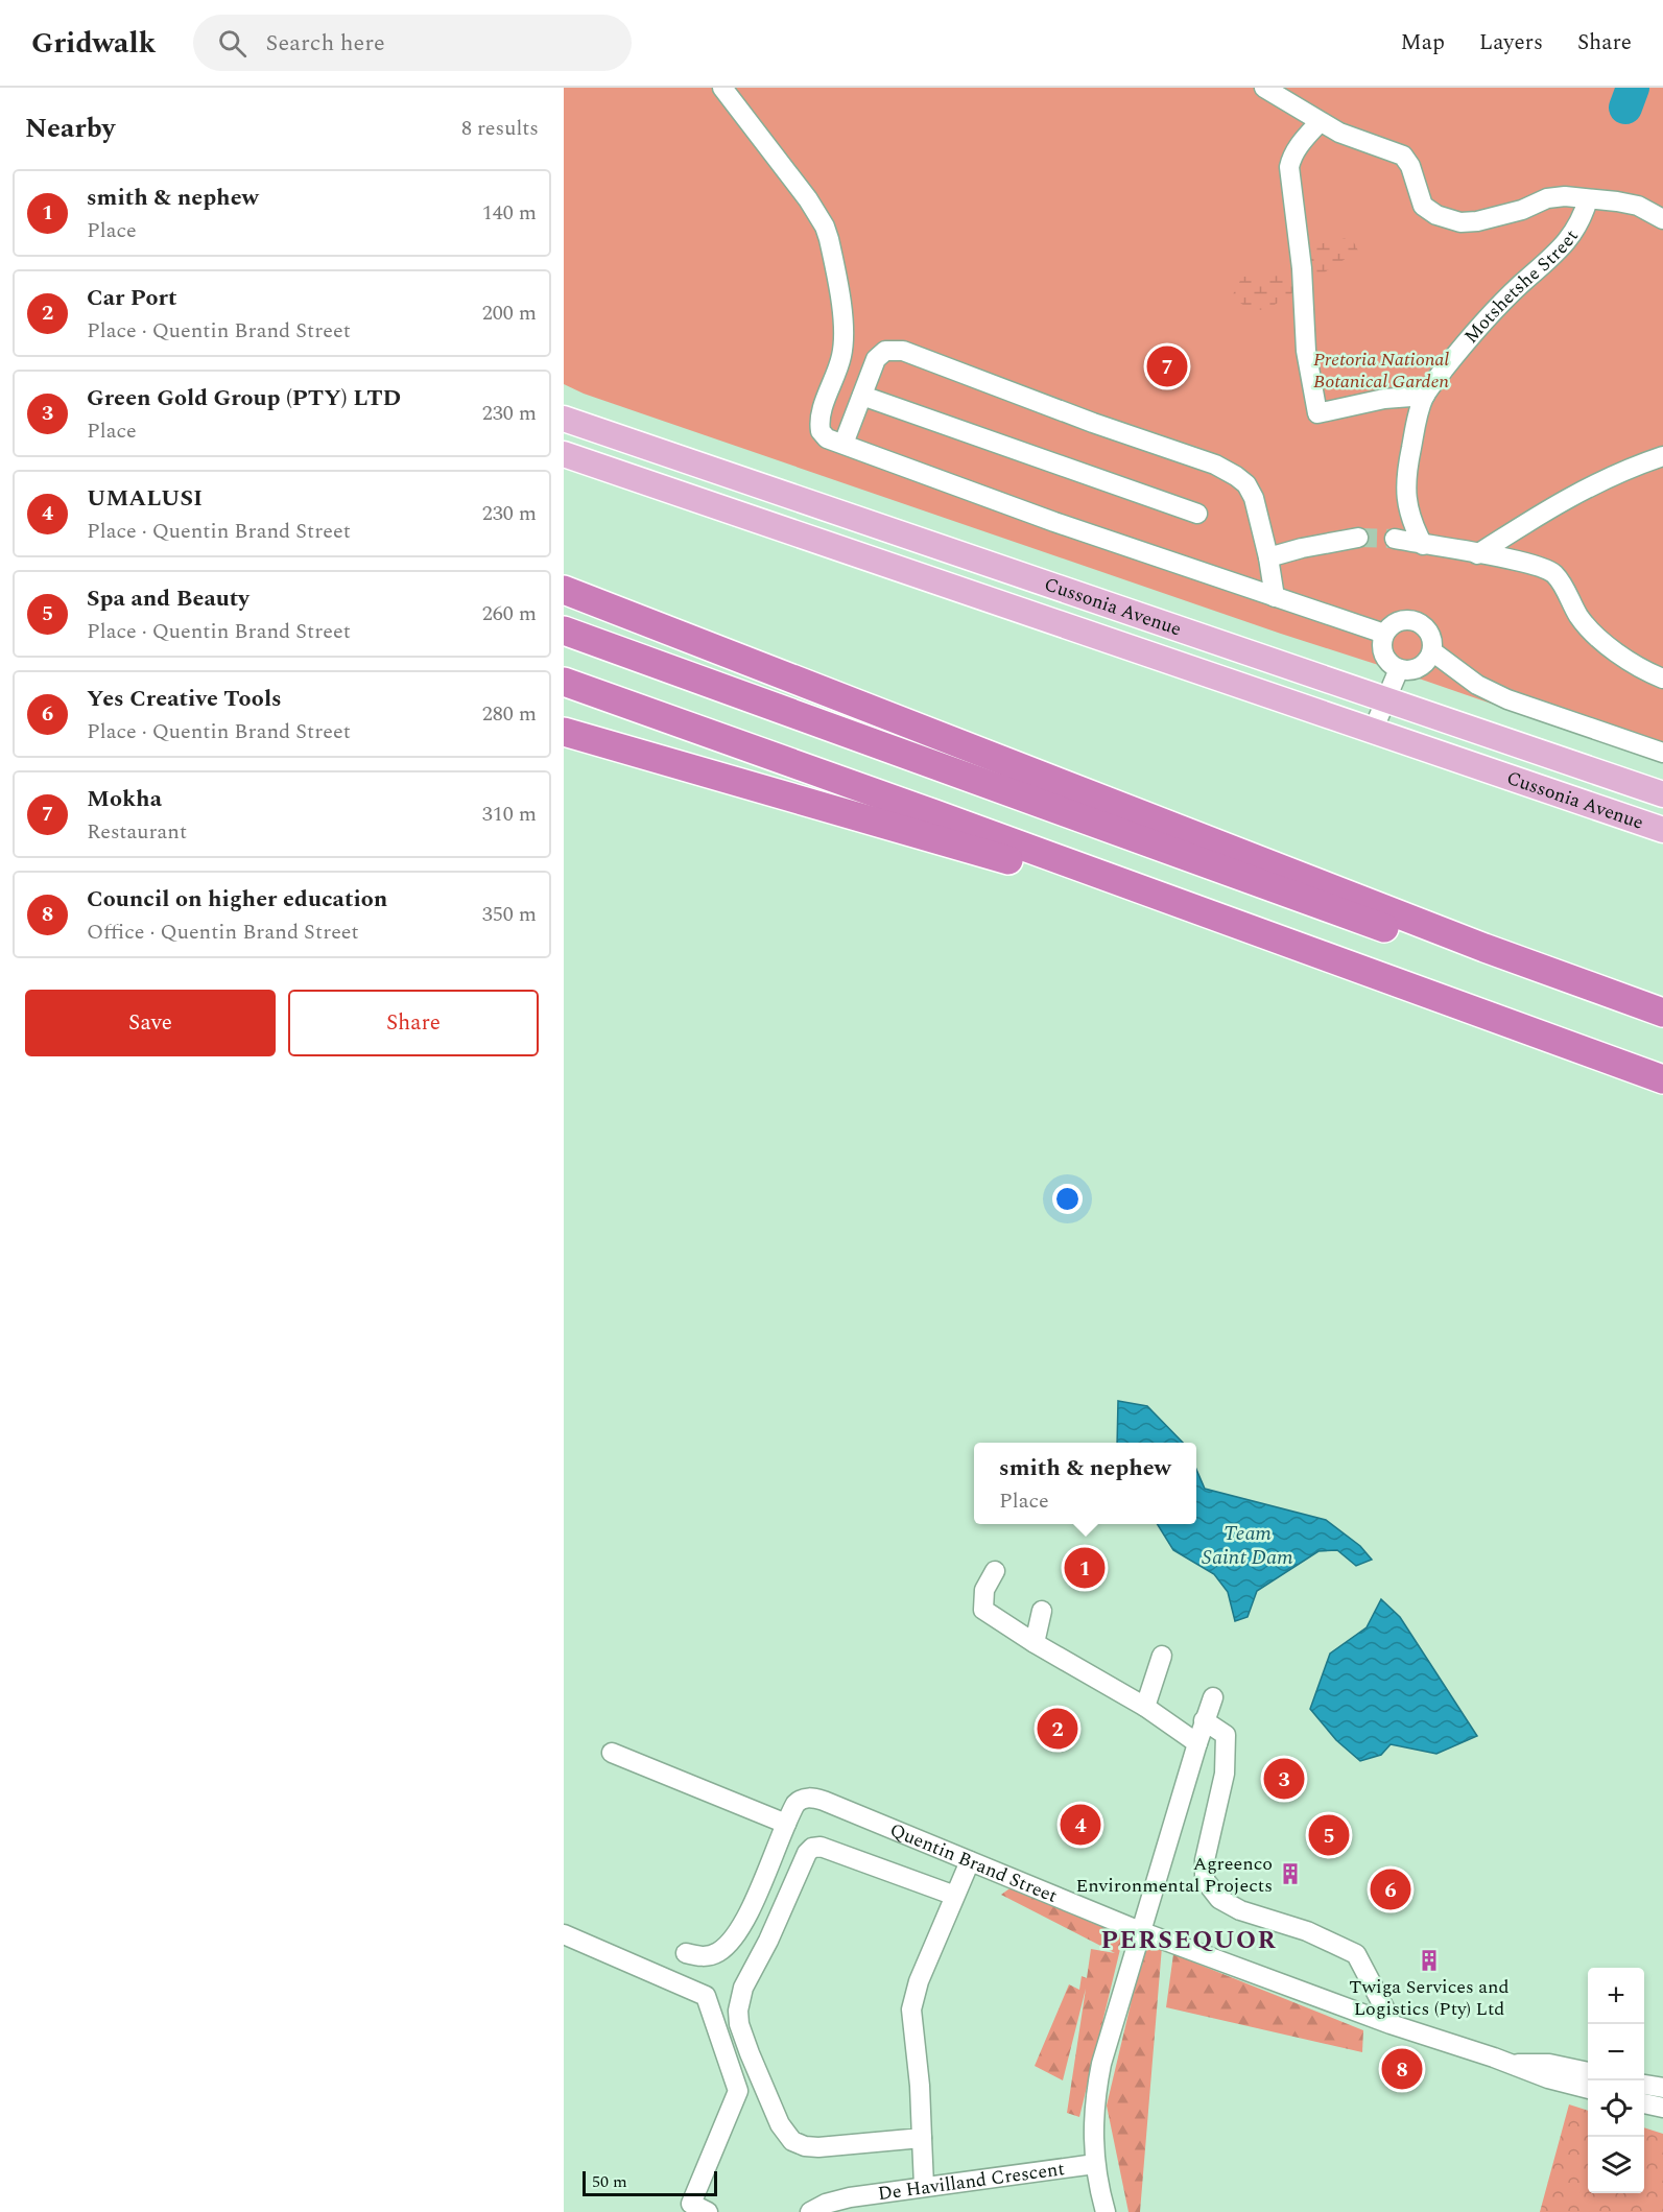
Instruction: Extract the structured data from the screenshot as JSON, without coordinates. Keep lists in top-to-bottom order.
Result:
{
  "streets": {
    "main road": ["Cussonia Avenue"],
    "street": ["Motshetshe Street", "Quentin Brand Street", "De Havilland Crescent"]
  },
  "districts": ["PERSEQUOR"],
  "water": ["Team Saint Dam"],
  "parks": ["Pretoria National Botanical Garden"],
  "places": {
    "building": ["Agreenco Environmental Projects", "Twiga Services and Logistics (Pty) Ltd"]
  },
  "scale_bar": "50 m",
  "page": {
    "header": "Gridwalk",
    "search": "Search here",
    "nav": ["Map", "Layers", "Share"],
    "heading": ["Nearby", "8 results"],
    "list": [
      {
        "mark": "1",
        "name": "smith & nephew",
        "note": "Place",
        "value": "140 m"
      },
      {
        "mark": "2",
        "name": "Car Port",
        "note": "Place · Quentin Brand Street",
        "value": "200 m"
      },
      {
        "mark": "3",
        "name": "Green Gold Group (PTY) LTD",
        "note": "Place",
        "value": "230 m"
      },
      {
        "mark": "4",
        "name": "UMALUSI",
        "note": "Place · Quentin Brand Street",
        "value": "230 m"
      },
      {
        "mark": "5",
        "name": "Spa and Beauty",
        "note": "Place · Quentin Brand Street",
        "value": "260 m"
      },
      {
        "mark": "6",
        "name": "Yes Creative Tools",
        "note": "Place · Quentin Brand Street",
        "value": "280 m"
      },
      {
        "mark": "7",
        "name": "Mokha",
        "note": "Restaurant",
        "value": "310 m"
      },
      {
        "mark": "8",
        "name": "Council on higher education",
        "note": "Office · Quentin Brand Street",
        "value": "350 m"
      }
    ],
    "pins": [
      "7",
      "1",
      "2",
      "3",
      "4",
      "5",
      "6",
      "8"
    ],
    "buttons": ["Save", "Share"],
    "popup": ["smith & nephew", "Place"],
    "map_buttons": ["+", "−"],
    "scale": "50 m"
  }
}
